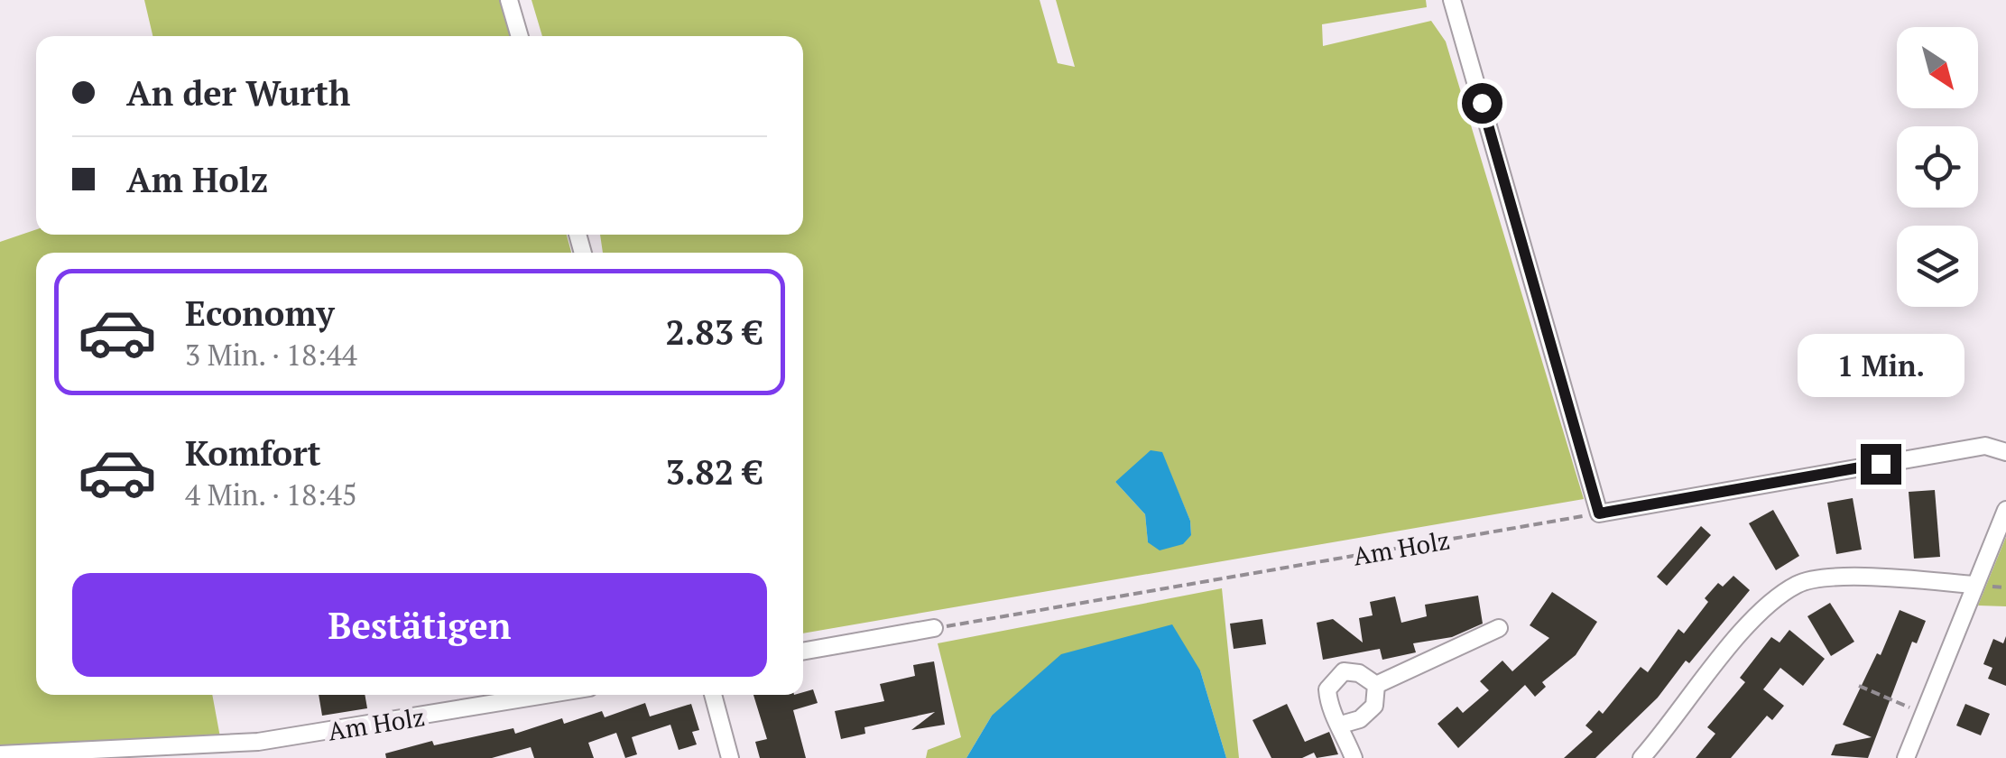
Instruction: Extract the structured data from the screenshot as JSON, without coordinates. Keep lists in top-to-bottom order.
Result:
{
  "streets": {
    "street": ["Am Holz"]
  },
  "north": "bottom right",
  "page": {
    "banner": ["An der Wurth", "Am Holz"],
    "list": [
      {
        "name": "Economy",
        "note": "3 Min. · 18:44",
        "value": "2.83 €"
      },
      {
        "name": "Komfort",
        "note": "4 Min. · 18:45",
        "value": "3.82 €"
      }
    ],
    "bubble": "1 Min.",
    "buttons": "Bestätigen"
  }
}
